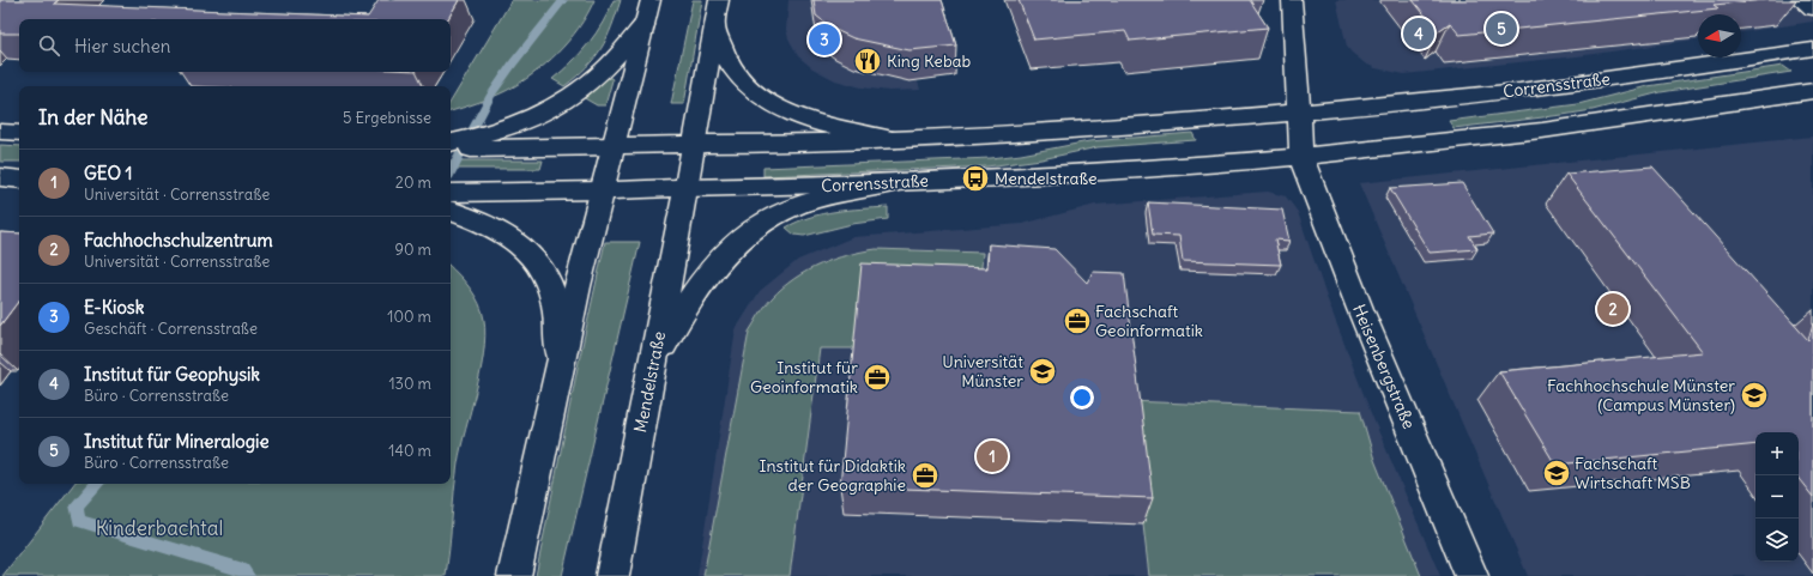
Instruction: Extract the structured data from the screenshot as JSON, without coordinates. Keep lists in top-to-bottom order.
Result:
{
  "streets": {
    "street": ["Corrensstraße", "Heisenbergstraße", "Mendelstraße"]
  },
  "crossings": [
    ["Corrensstraße", "Heisenbergstraße"],
    ["Corrensstraße", "Mendelstraße"]
  ],
  "parks": ["Kinderbachtal"],
  "places": {
    "restaurant": ["King Kebab"],
    "bus stop": ["Mendelstraße"],
    "office": ["Fachschaft Geoinformatik", "Institut für Geoinformatik", "Institut für Didaktik der Geographie"],
    "school or university": ["Universität Münster", "Fachhochschule Münster (Campus Münster)", "Fachschaft Wirtschaft MSB"]
  },
  "north": "left",
  "page": {
    "pins": [
      "5",
      "4",
      "3",
      "2",
      "1"
    ],
    "search": "Hier suchen",
    "heading": ["In der Nähe", "5 Ergebnisse"],
    "list": [
      {
        "mark": "1",
        "name": "GEO 1",
        "note": "Universität · Corrensstraße",
        "value": "20 m"
      },
      {
        "mark": "2",
        "name": "Fachhochschulzentrum",
        "note": "Universität · Corrensstraße",
        "value": "90 m"
      },
      {
        "mark": "3",
        "name": "E-Kiosk",
        "note": "Geschäft · Corrensstraße",
        "value": "100 m"
      },
      {
        "mark": "4",
        "name": "Institut für Geophysik",
        "note": "Büro · Corrensstraße",
        "value": "130 m"
      },
      {
        "mark": "5",
        "name": "Institut für Mineralogie",
        "note": "Büro · Corrensstraße",
        "value": "140 m"
      }
    ],
    "map_buttons": ["+", "−"]
  }
}
